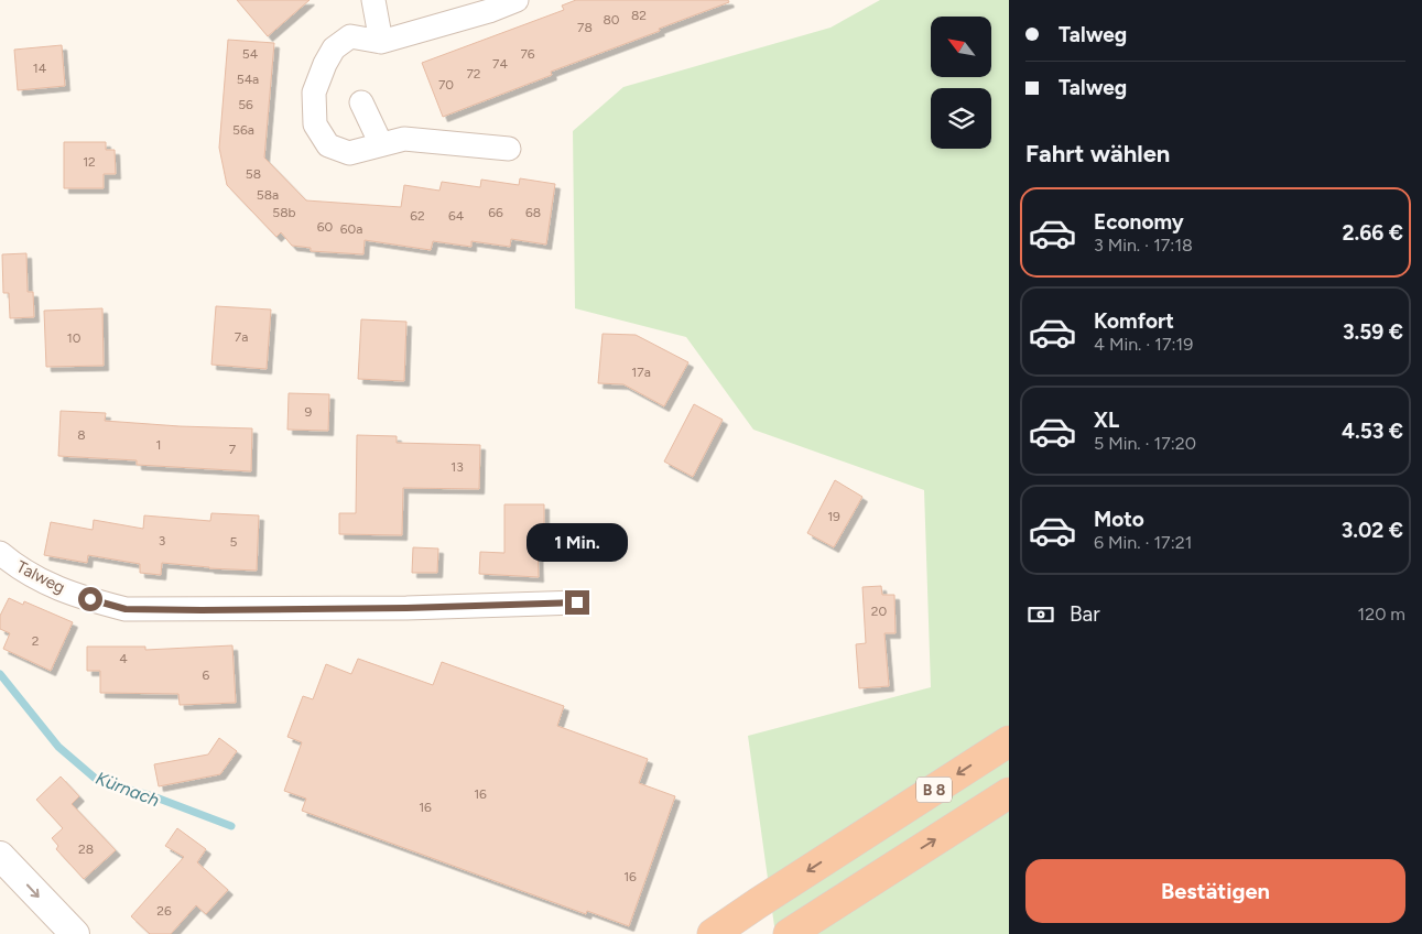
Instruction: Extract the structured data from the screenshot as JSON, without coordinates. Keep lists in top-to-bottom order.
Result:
{
  "streets": {
    "highway": ["B 8"],
    "street": ["Talweg"]
  },
  "water": ["Kürnach"],
  "house_numbers": [
    "82",
    "80",
    "78",
    "54",
    "76",
    "74",
    "14",
    "72",
    "54a",
    "70",
    "56",
    "56a",
    "12",
    "58",
    "58a",
    "58b",
    "66",
    "68",
    "62",
    "64",
    "60",
    "60a",
    "7a",
    "10",
    "17a",
    "9",
    "8",
    "1",
    "7",
    "13",
    "19",
    "3",
    "5",
    "20",
    "2",
    "4",
    "6",
    "16",
    "16",
    "28",
    "16",
    "26"
  ],
  "north": "top left",
  "page": {
    "banner": ["Talweg", "Talweg"],
    "heading": "Fahrt wählen",
    "list": [
      {
        "name": "Economy",
        "note": "3 Min. · 17:18",
        "value": "2.66 €"
      },
      {
        "name": "Komfort",
        "note": "4 Min. · 17:19",
        "value": "3.59 €"
      },
      {
        "name": "XL",
        "note": "5 Min. · 17:20",
        "value": "4.53 €"
      },
      {
        "name": "Moto",
        "note": "6 Min. · 17:21",
        "value": "3.02 €"
      }
    ],
    "bubble": "1 Min.",
    "pay": ["Bar", "120 m"],
    "buttons": "Bestätigen"
  }
}
